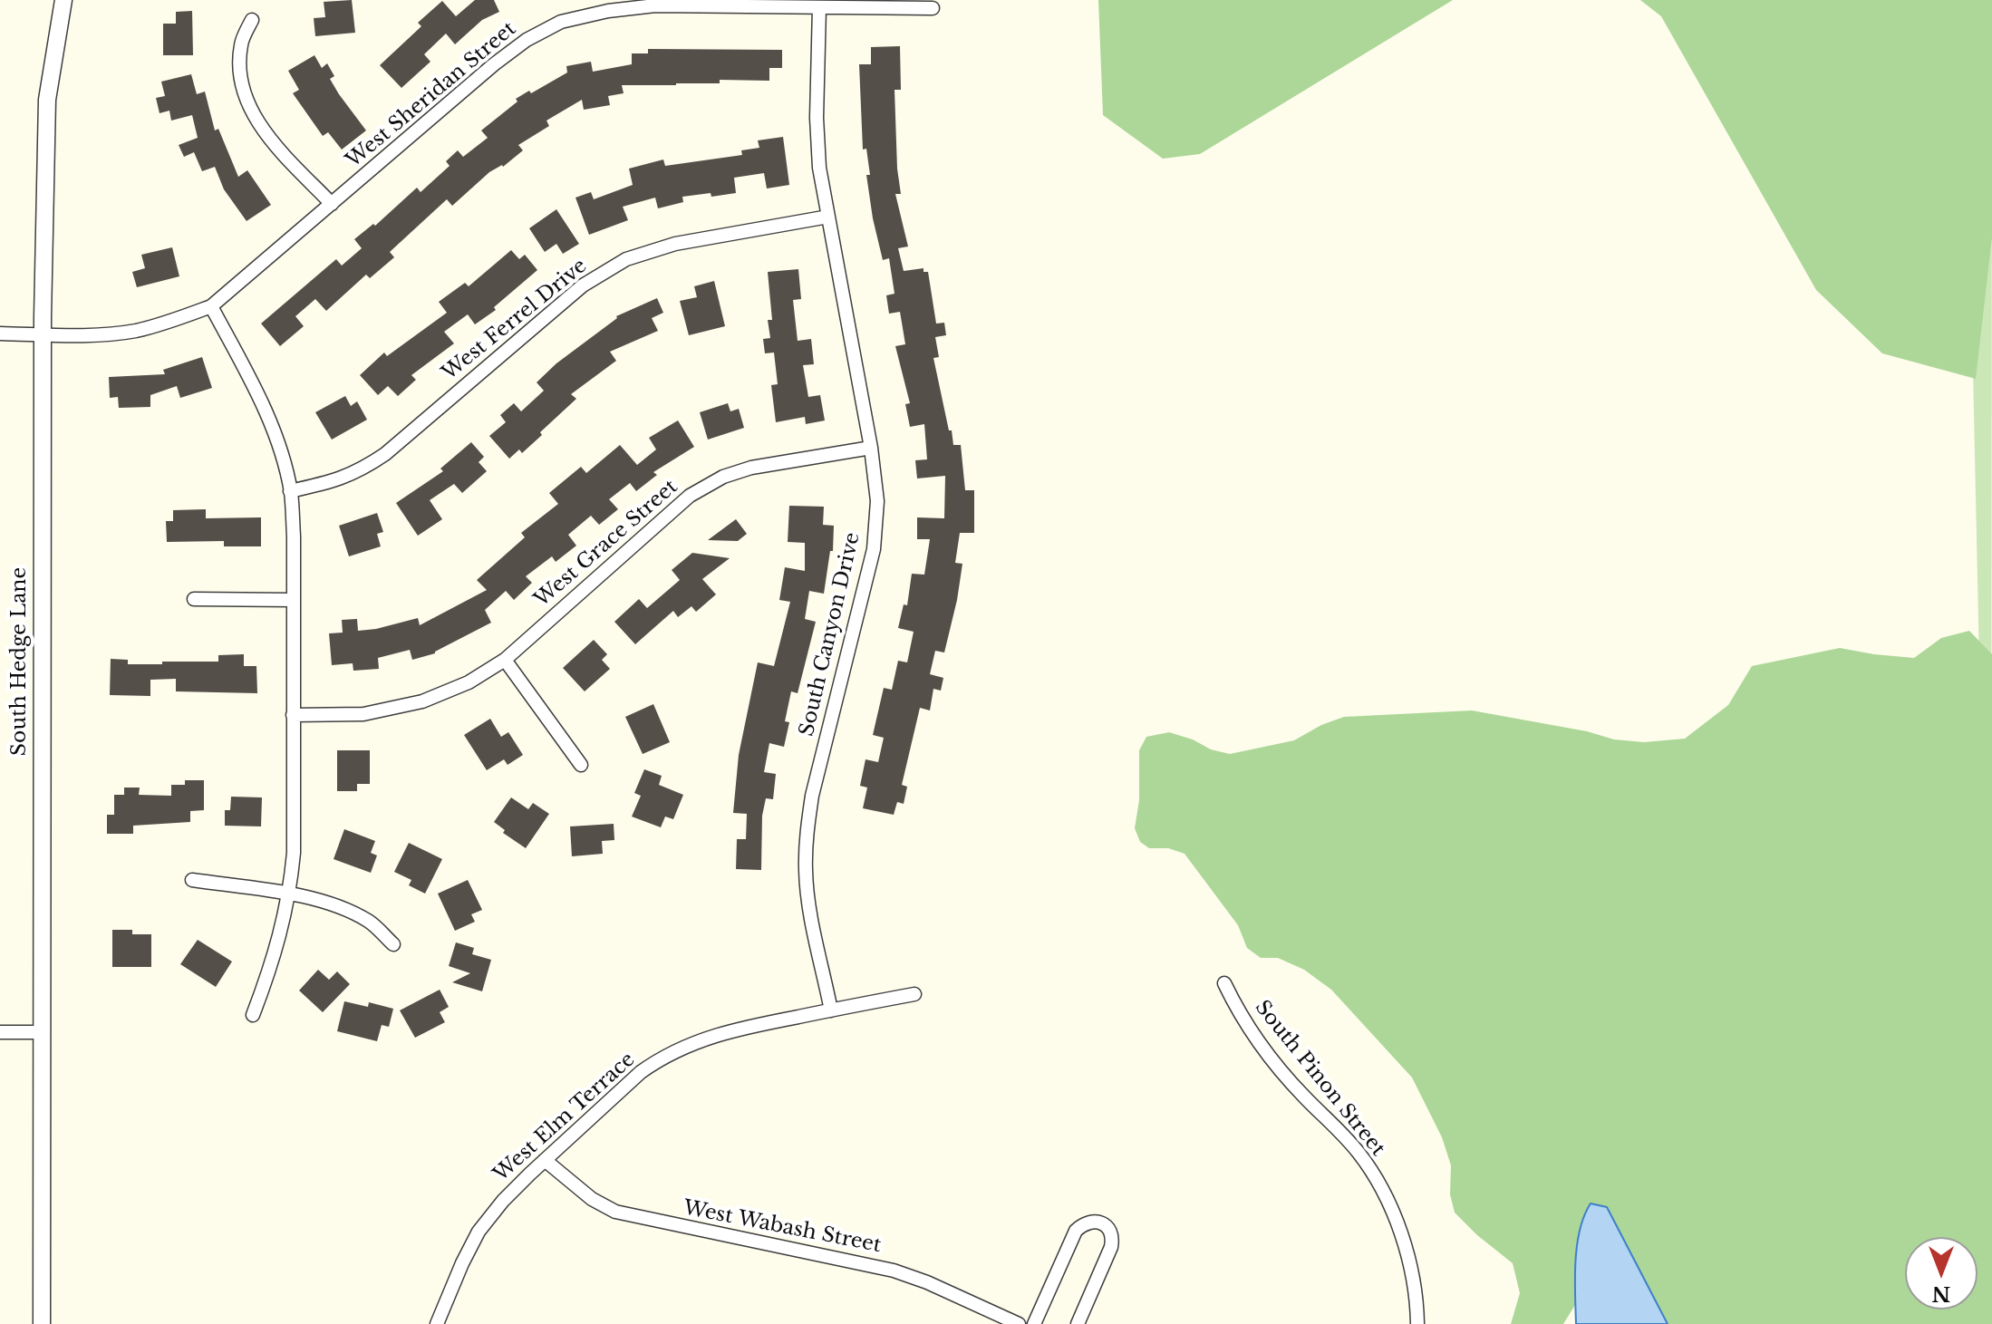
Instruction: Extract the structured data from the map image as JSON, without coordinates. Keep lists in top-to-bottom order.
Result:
{
  "streets": {
    "street": [
      "West Sheridan Street",
      "West Ferrel Drive",
      "West Grace Street",
      "South Canyon Drive",
      "South Hedge Lane",
      "South Pinon Street",
      "West Elm Terrace",
      "West Wabash Street"
    ]
  },
  "crossings": [
    ["West Sheridan Street", "South Canyon Drive"],
    ["West Sheridan Street", "South Hedge Lane"],
    ["West Ferrel Drive", "South Canyon Drive"],
    ["West Grace Street", "South Canyon Drive"],
    ["South Canyon Drive", "West Elm Terrace"],
    ["West Elm Terrace", "West Wabash Street"]
  ],
  "north": "bottom"
}
